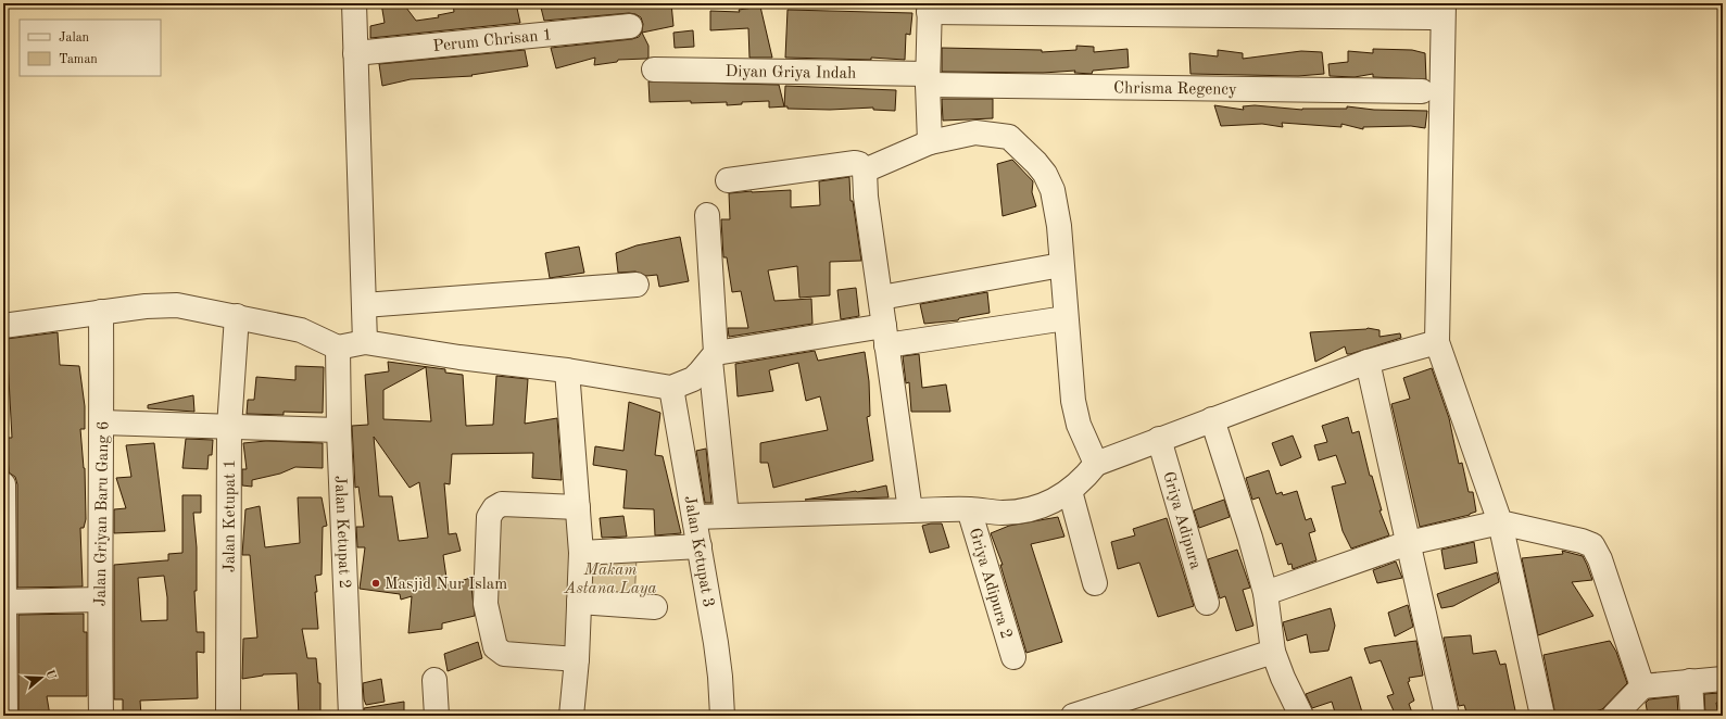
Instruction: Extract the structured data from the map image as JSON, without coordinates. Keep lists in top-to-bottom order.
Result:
{
  "streets": {
    "street": [
      "Perum Chrisan 1",
      "Diyan Griya Indah",
      "Chrisma Regency",
      "Jalan Griyan Baru Gang 6",
      "Jalan Ketupat 1",
      "Griya Adipura",
      "Jalan Ketupat 2",
      "Jalan Ketupat 3",
      "Griya Adipura 2"
    ]
  },
  "crossings": [
    ["Diyan Griya Indah", "Chrisma Regency"]
  ],
  "parks": ["Makam Astana Laya"],
  "places": ["Masjid Nur Islam"],
  "legend": ["Jalan", "Taman"],
  "north": "right"
}
